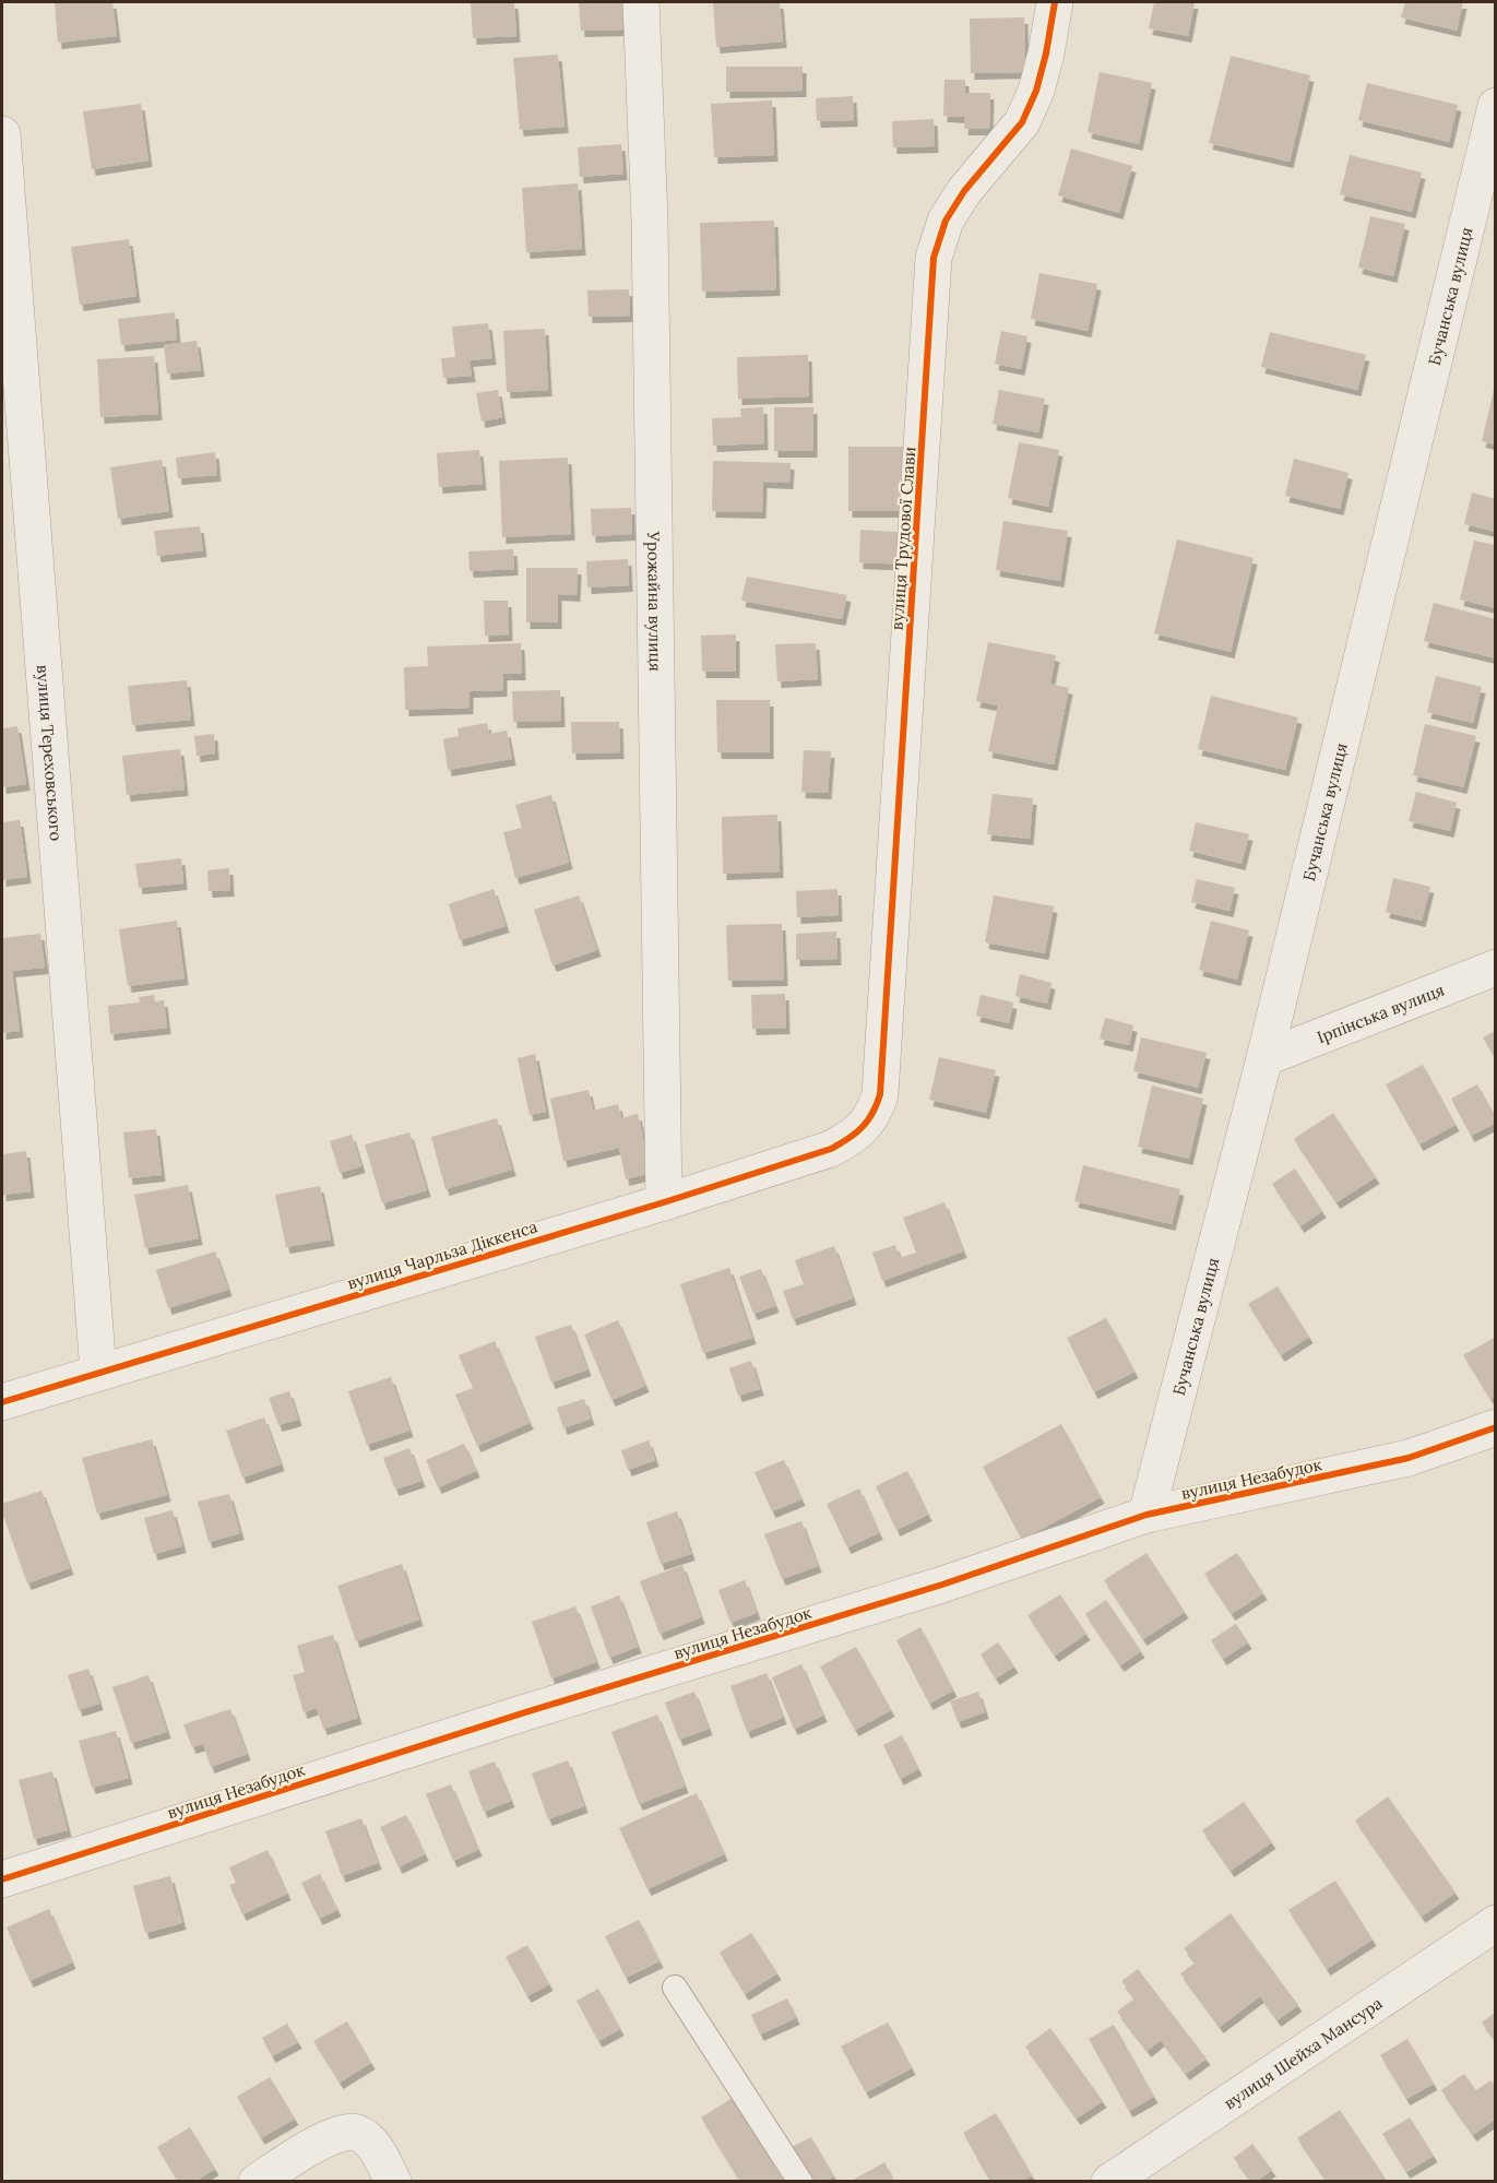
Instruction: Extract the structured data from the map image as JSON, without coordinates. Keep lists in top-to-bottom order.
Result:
{
  "streets": {
    "street": [
      "Бучанська вулиця",
      "вулиця Трудової Слави",
      "Урожайна вулиця",
      "вулиця Тереховського",
      "Ірпінська вулиця",
      "вулиця Чарльза Діккенса",
      "вулиця Незабудок",
      "вулиця Шейха Мансура"
    ]
  },
  "crossings": [
    ["Бучанська вулиця", "Ірпінська вулиця"],
    ["Бучанська вулиця", "вулиця Незабудок"],
    ["вулиця Трудової Слави", "вулиця Чарльза Діккенса"],
    ["Урожайна вулиця", "вулиця Чарльза Діккенса"],
    ["вулиця Тереховського", "вулиця Чарльза Діккенса"]
  ]
}
